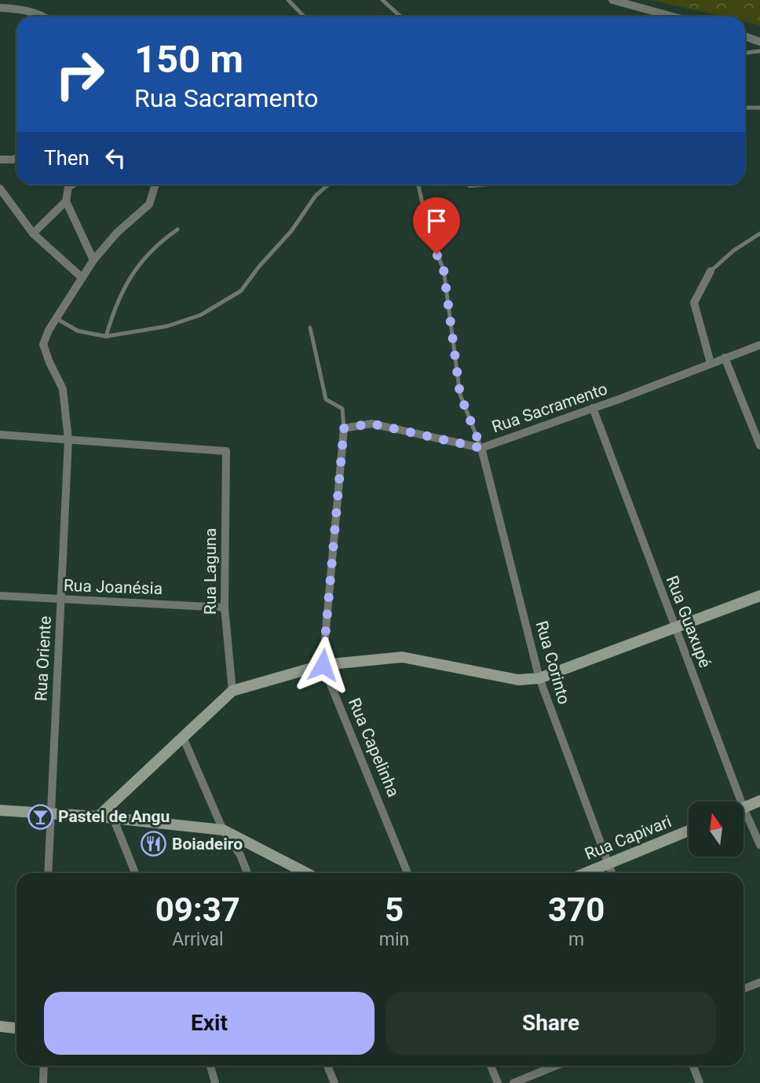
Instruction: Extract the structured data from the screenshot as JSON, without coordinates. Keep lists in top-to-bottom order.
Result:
{
  "streets": {
    "street": [
      "Rua Sacramento",
      "Rua Laguna",
      "Rua Joanésia",
      "Rua Guaxupé",
      "Rua Oriente",
      "Rua Corinto",
      "Rua Capelinha",
      "Rua Capivari"
    ]
  },
  "crossings": [
    ["Rua Sacramento", "Rua Guaxupé"],
    ["Rua Sacramento", "Rua Corinto"],
    ["Rua Sacramento", "Rua Capelinha"],
    ["Rua Laguna", "Rua Joanésia"],
    ["Rua Laguna", "Rua Oriente"],
    ["Rua Joanésia", "Rua Oriente"],
    ["Rua Corinto", "Rua Capivari"]
  ],
  "places": {
    "bar": ["Pastel de Angu"],
    "restaurant": ["Boiadeiro"]
  },
  "north": "top",
  "page": {
    "turn": ["150 m", "Rua Sacramento"],
    "then": "Then",
    "eta": [
      "09:37",
      "Arrival",
      "5",
      "min",
      "370",
      "m"
    ],
    "buttons": ["Exit", "Share"]
  }
}
